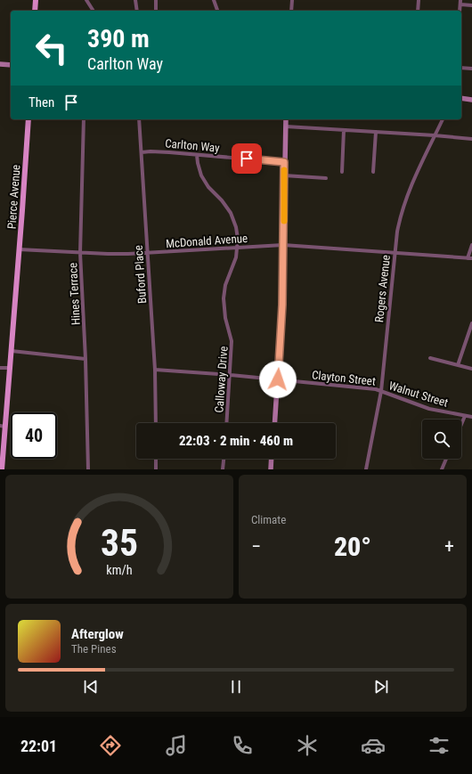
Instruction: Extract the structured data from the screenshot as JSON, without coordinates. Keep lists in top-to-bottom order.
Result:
{
  "streets": {
    "main road": ["Pierce Avenue"],
    "street": [
      "Carlton Way",
      "McDonald Avenue",
      "Buford Place",
      "Rogers Avenue",
      "Hines Terrace",
      "Clayton Street",
      "Calloway Drive",
      "Walnut Street"
    ]
  },
  "crossings": [
    ["Carlton Way", "Buford Place"],
    ["Carlton Way", "Calloway Drive"],
    ["Pierce Avenue", "McDonald Avenue"],
    ["McDonald Avenue", "Buford Place"],
    ["McDonald Avenue", "Rogers Avenue"],
    ["McDonald Avenue", "Hines Terrace"],
    ["McDonald Avenue", "Calloway Drive"],
    ["Buford Place", "Clayton Street"],
    ["Rogers Avenue", "Clayton Street"],
    ["Rogers Avenue", "Walnut Street"],
    ["Clayton Street", "Calloway Drive"],
    ["Clayton Street", "Walnut Street"]
  ],
  "page": {
    "turn": ["390 m", "Carlton Way"],
    "then": "Then",
    "limit": "40",
    "trip": "22:03 · 2 min · 460 m",
    "tile": "Climate",
    "heat": ["−", "20°", "+"],
    "song": ["Afterglow", "The Pines"],
    "tabs": "22:01",
    "gauge": ["35", "km/h"]
  }
}
